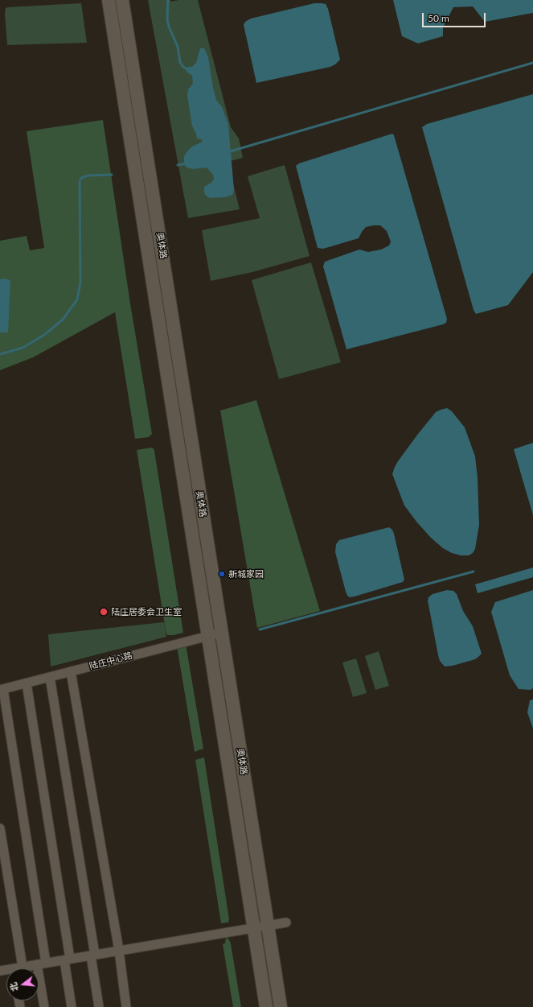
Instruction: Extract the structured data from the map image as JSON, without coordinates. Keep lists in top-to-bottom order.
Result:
{
  "streets": {
    "main road": ["奥体路"],
    "street": ["陆庄中心路"]
  },
  "crossings": [
    ["奥体路", "陆庄中心路"]
  ],
  "places": ["新城家园", "陆庄居委会卫生室"],
  "scale_bar": "50 m",
  "north": "left"
}
